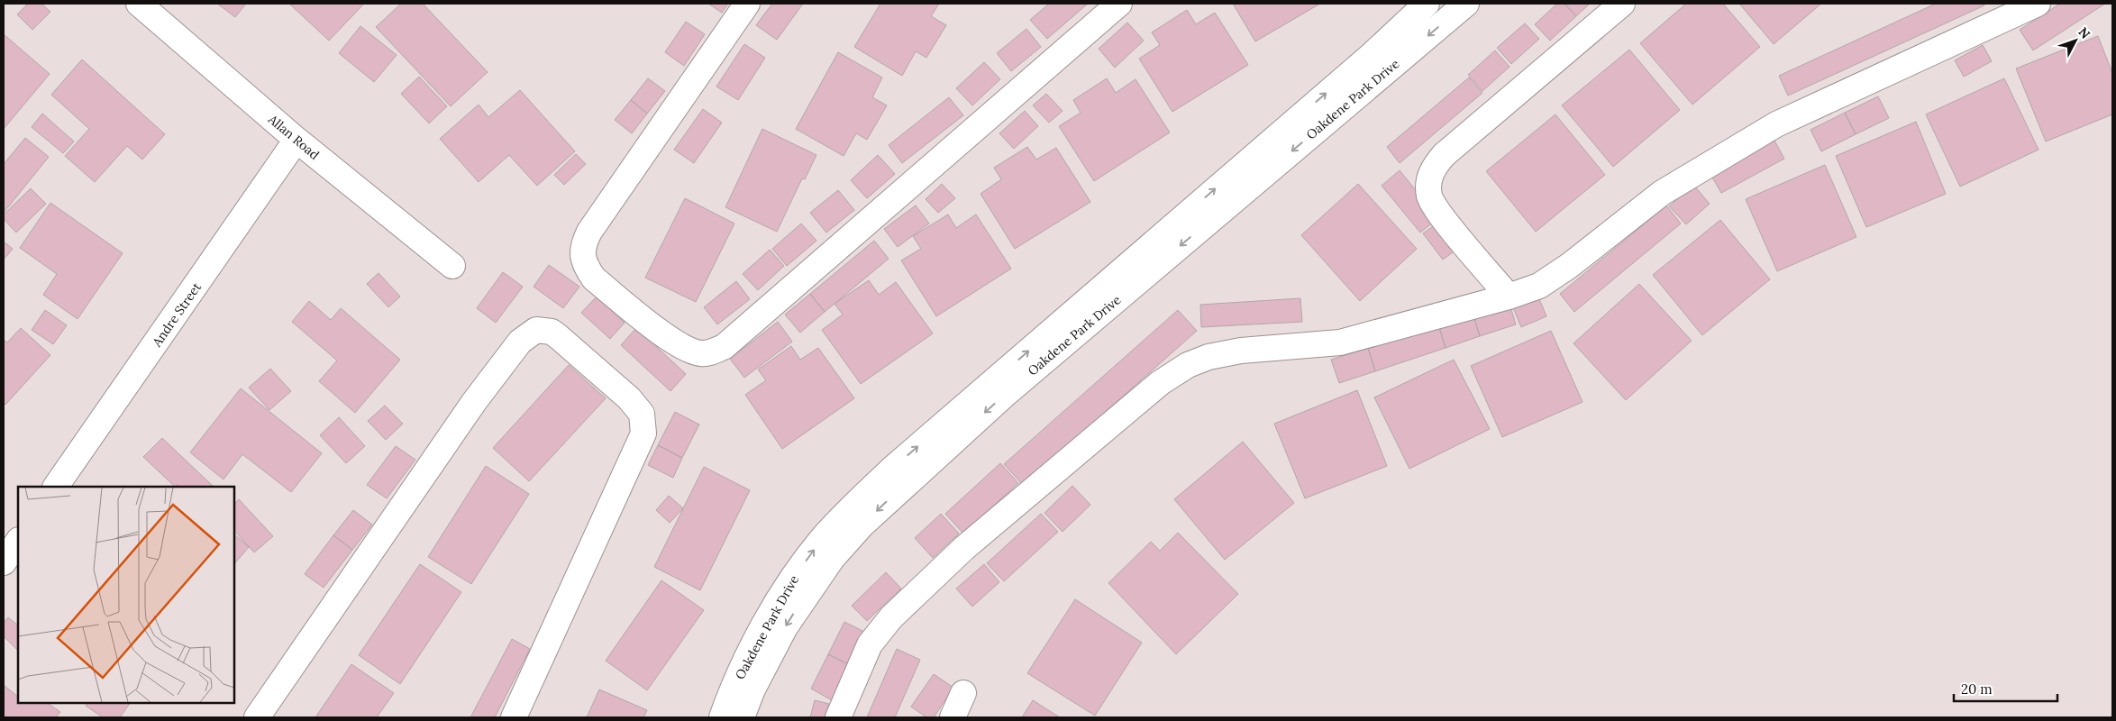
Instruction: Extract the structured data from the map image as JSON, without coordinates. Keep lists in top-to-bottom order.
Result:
{
  "streets": {
    "street": ["Oakdene Park Drive", "Allan Road", "Andre Street"]
  },
  "crossings": [
    ["Allan Road", "Andre Street"]
  ],
  "scale_bar": "20 m",
  "north": "top right"
}
